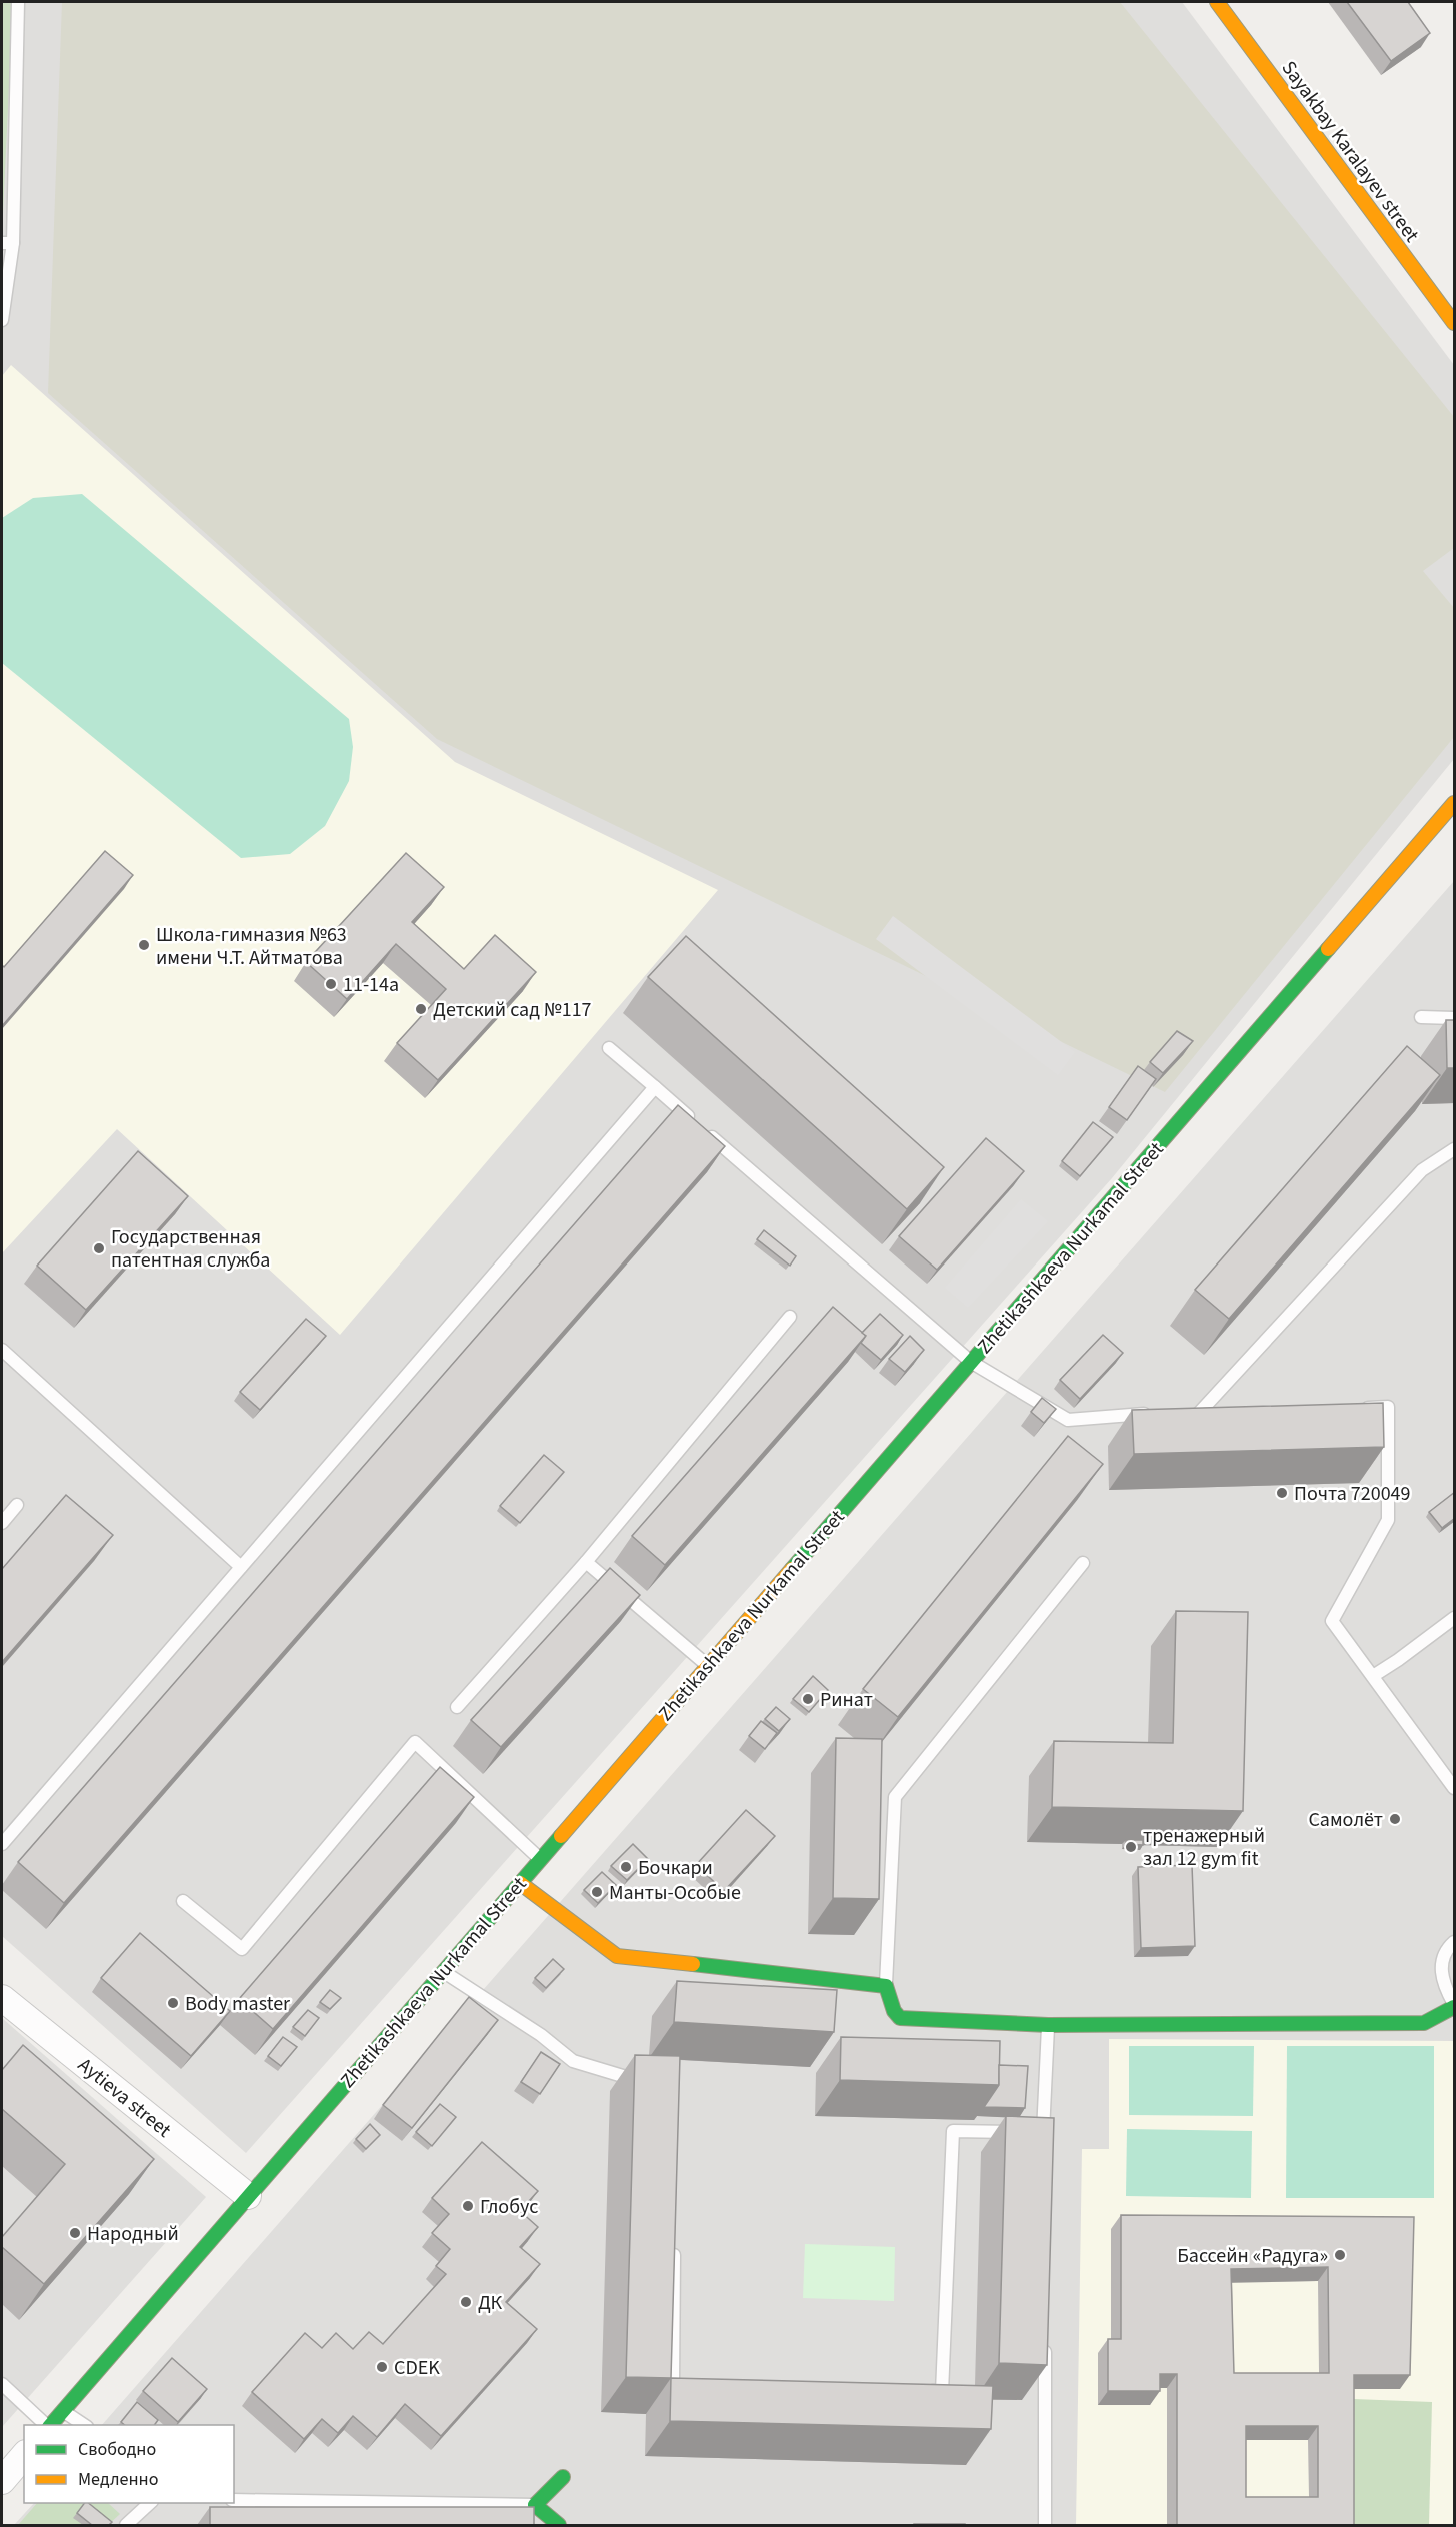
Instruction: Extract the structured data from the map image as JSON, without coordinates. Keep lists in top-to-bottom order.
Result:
{
  "streets": {
    "street": ["Sayakbay Karalayev street", "Zhetikashkaeva Nurkamal Street", "Aytieva street"]
  },
  "crossings": [
    ["Zhetikashkaeva Nurkamal Street", "Aytieva street"]
  ],
  "places": [
    "Школа-гимназия №63 имени Ч.Т. Айтматова",
    "11-14а",
    "Детский сад №117",
    "Государственная патентная служба",
    "Почта 720049",
    "Ринат",
    "Самолёт",
    "тренажерный зал 12 gym fit",
    "Бочкари",
    "Манты-Особые",
    "Body master",
    "Глобус",
    "Народный",
    "Бассейн «Радуга»",
    "ДК",
    "CDEK"
  ],
  "legend": ["Свободно", "Медленно"]
}
